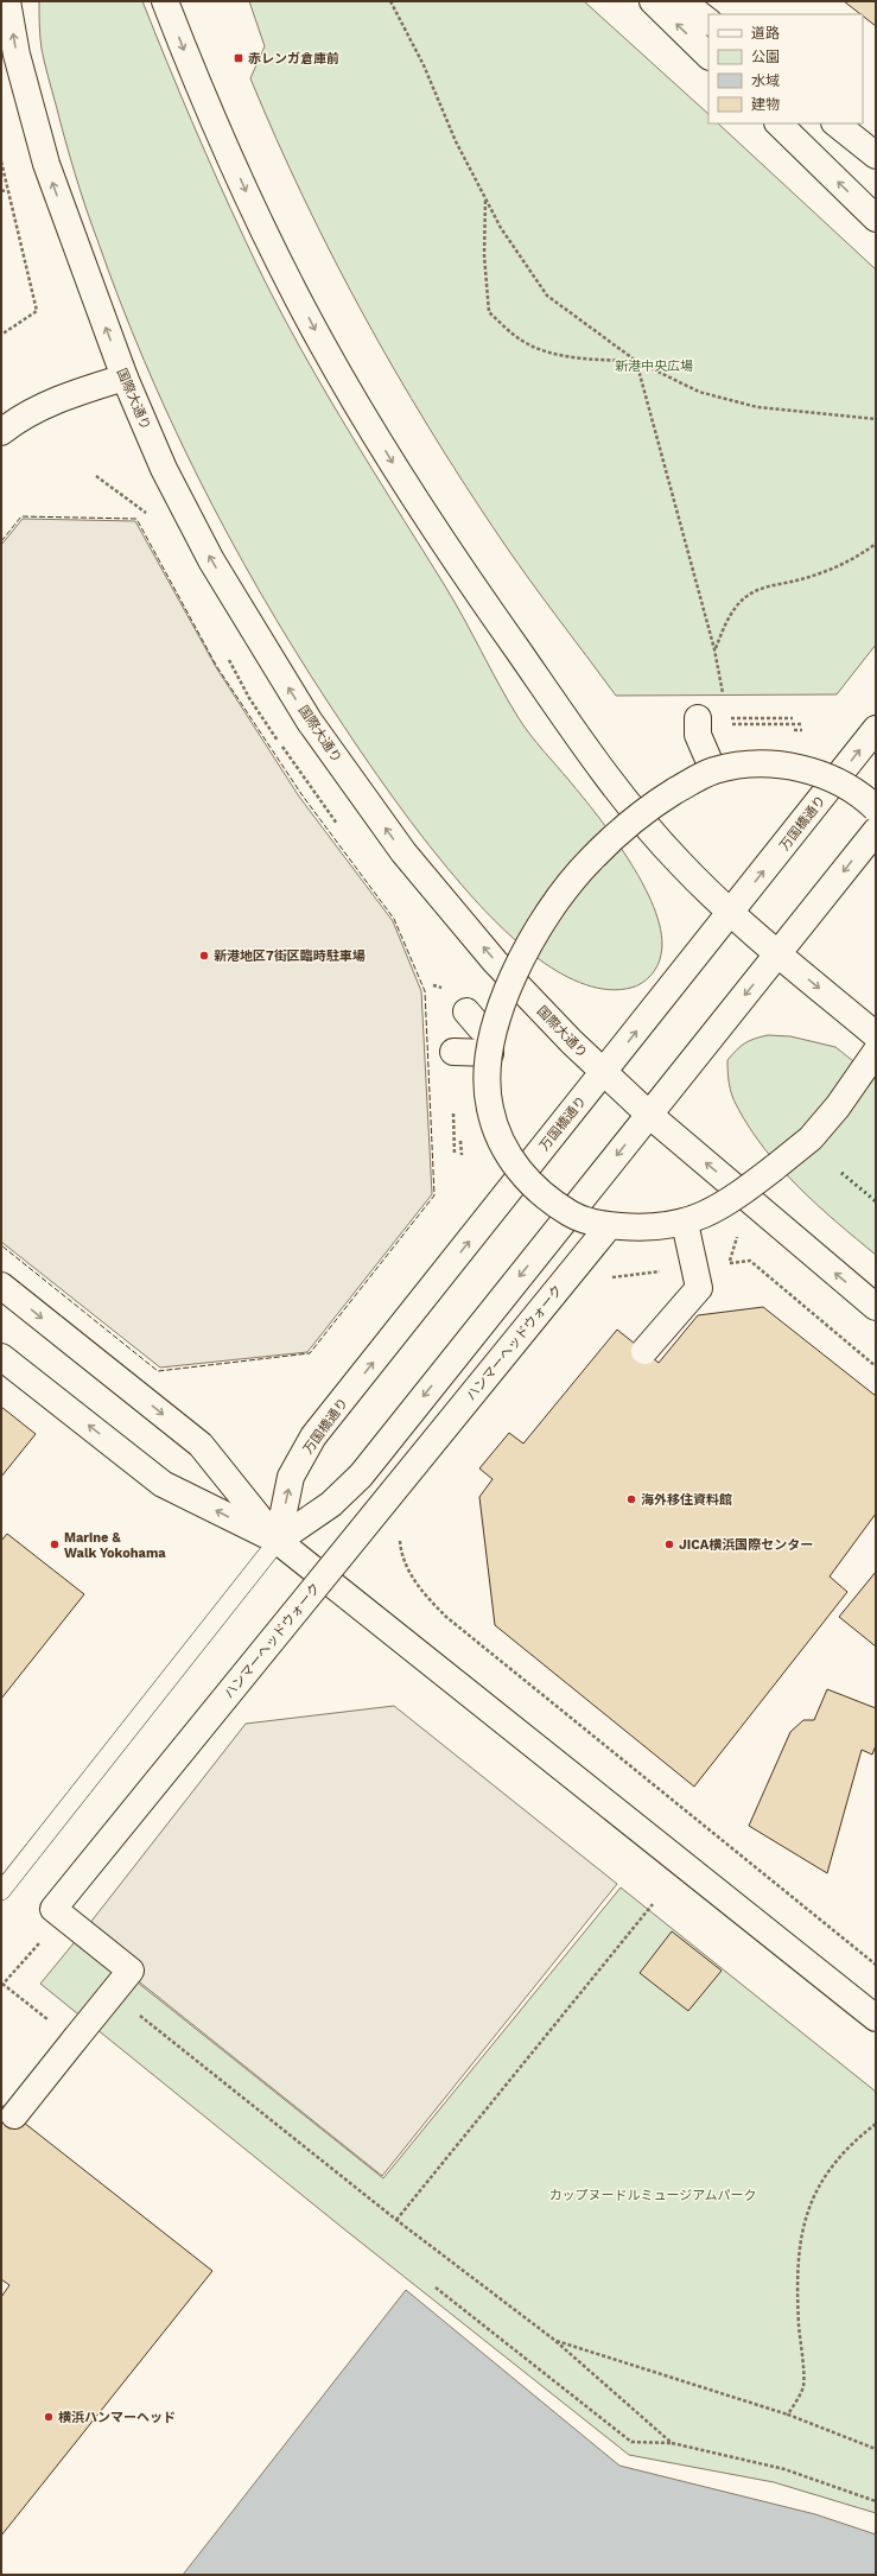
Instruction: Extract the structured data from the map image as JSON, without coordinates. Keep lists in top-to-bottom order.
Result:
{
  "streets": {
    "street": ["国際大通り", "万国橋通り", "ハンマーヘッドウォーク"]
  },
  "crossings": [
    ["国際大通り", "万国橋通り"]
  ],
  "parks": ["新港中央広場", "カップヌードルミュージアムパーク"],
  "places": {
    "transit": ["赤レンガ倉庫前"],
    "other": [
      "新港地区7街区臨時駐車場",
      "海外移住資料館",
      "Marine & Walk Yokohama",
      "JICA横浜国際センター",
      "横浜ハンマーヘッド"
    ]
  },
  "legend": [
    "道路",
    "公園",
    "水域",
    "建物"
  ]
}
